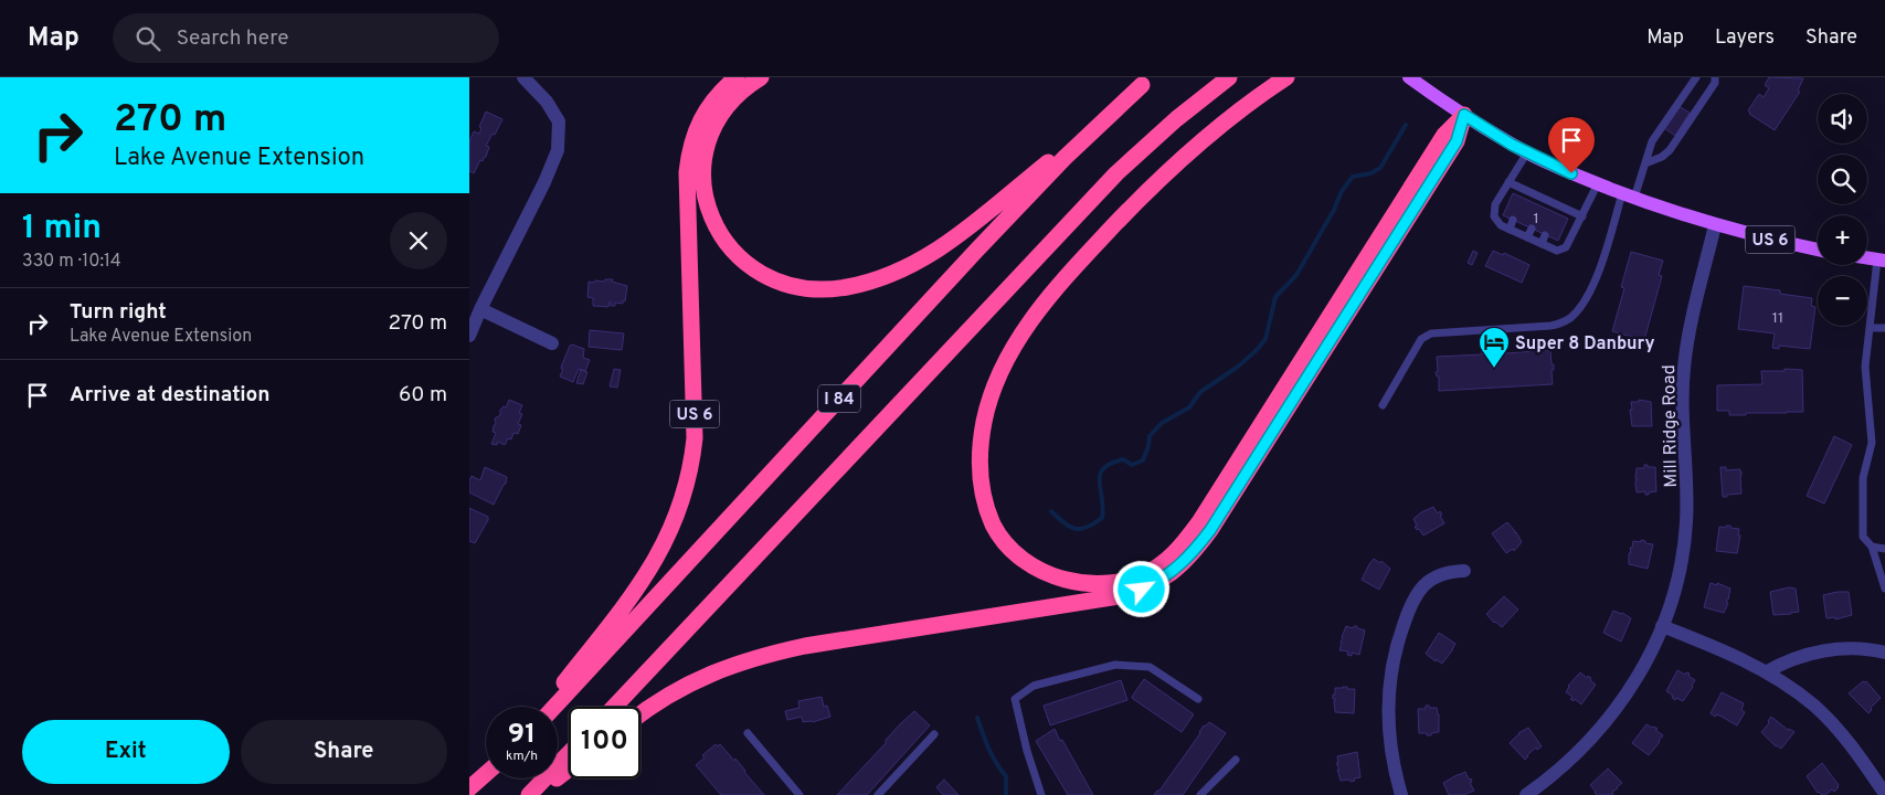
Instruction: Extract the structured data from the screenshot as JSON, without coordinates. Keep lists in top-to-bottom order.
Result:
{
  "streets": {
    "highway": ["US 6", "I 84"],
    "street": ["Mill Ridge Road"]
  },
  "crossings": [
    ["US 6", "Mill Ridge Road"]
  ],
  "places": {
    "hotel": ["Super 8 Danbury"]
  },
  "house_numbers": ["1", "11"],
  "page": {
    "header": "Map",
    "search": "Search here",
    "nav": ["Map", "Layers", "Share"],
    "turn": ["270 m", "Lake Avenue Extension"],
    "map_buttons": ["+", "−"],
    "heading": ["1 min", "330 m · 10:14"],
    "list": [
      {
        "name": "Turn right",
        "note": "Lake Avenue Extension",
        "value": "270 m"
      },
      {
        "name": "Arrive at destination",
        "value": "60 m"
      }
    ],
    "speed": "91 km/h",
    "limit": "100",
    "buttons": ["Exit", "Share"]
  }
}
